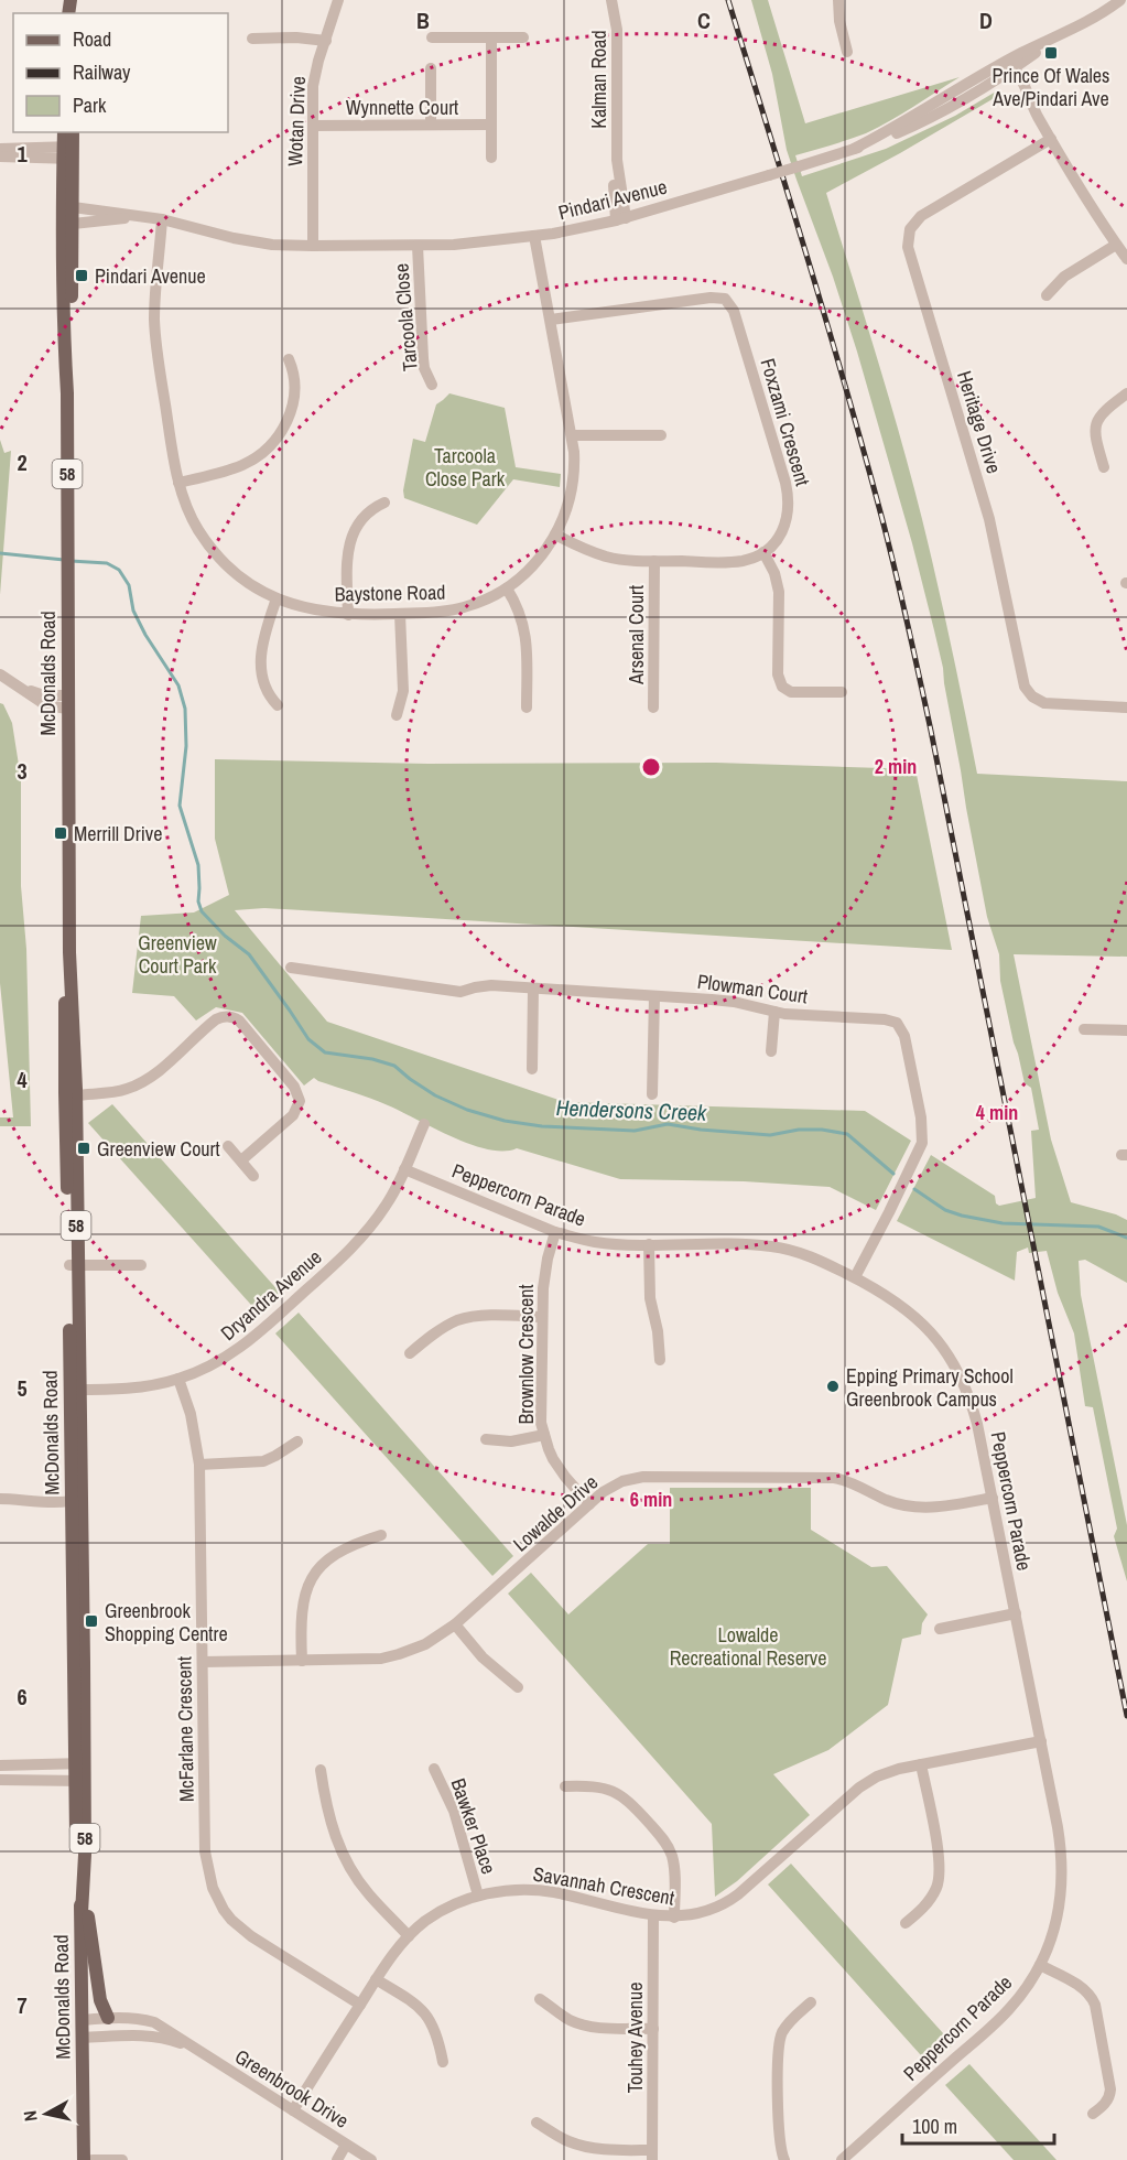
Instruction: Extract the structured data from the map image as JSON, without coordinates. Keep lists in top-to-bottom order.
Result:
{
  "streets": {
    "main road": ["58", "McDonalds Road"],
    "street": [
      "Kalman Road",
      "Wynnette Court",
      "Wotan Drive",
      "Pindari Avenue",
      "Tarcoola Close",
      "Foxzami Crescent",
      "Heritage Drive",
      "Baystone Road",
      "Arsenal Court",
      "Plowman Court",
      "Peppercorn Parade",
      "Dryandra Avenue",
      "Brownlow Crescent",
      "Lowalde Drive",
      "McFarlane Crescent",
      "Bawker Place",
      "Savannah Crescent",
      "Touhey Avenue",
      "Greenbrook Drive"
    ]
  },
  "crossings": [
    ["Kalman Road", "Pindari Avenue"],
    ["Wynnette Court", "Wotan Drive"],
    ["Wotan Drive", "Pindari Avenue"],
    ["Pindari Avenue", "Tarcoola Close"],
    ["Pindari Avenue", "Baystone Road"],
    ["Pindari Avenue", "McDonalds Road"],
    ["Foxzami Crescent", "Baystone Road"],
    ["McDonalds Road", "Dryandra Avenue"],
    ["McDonalds Road", "Greenbrook Drive"],
    ["Plowman Court", "Peppercorn Parade"],
    ["Peppercorn Parade", "Dryandra Avenue"],
    ["Peppercorn Parade", "Brownlow Crescent"],
    ["Peppercorn Parade", "Lowalde Drive"],
    ["Peppercorn Parade", "Savannah Crescent"],
    ["Dryandra Avenue", "McFarlane Crescent"],
    ["Brownlow Crescent", "Lowalde Drive"],
    ["Lowalde Drive", "McFarlane Crescent"],
    ["McFarlane Crescent", "Savannah Crescent"],
    ["Bawker Place", "Savannah Crescent"],
    ["Savannah Crescent", "Touhey Avenue"],
    ["Savannah Crescent", "Greenbrook Drive"]
  ],
  "water": ["Hendersons Creek"],
  "parks": ["Tarcoola Close Park", "Greenview Court Park", "Lowalde Recreational Reserve"],
  "places": {
    "transit": [
      "Prince Of Wales Ave/Pindari Ave",
      "Pindari Avenue",
      "Merrill Drive",
      "Greenview Court",
      "Greenbrook Shopping Centre"
    ],
    "other": ["Epping Primary School Greenbrook Campus"]
  },
  "legend": ["Road", "Railway", "Park"],
  "scale_bar": "100 m",
  "north": "left",
  "grid": {
    "columns": ["B", "C", "D"],
    "rows": [
      "1",
      "2",
      "3",
      "4",
      "5",
      "6",
      "7"
    ]
  },
  "rings": ["2 min", "4 min", "6 min"]
}
